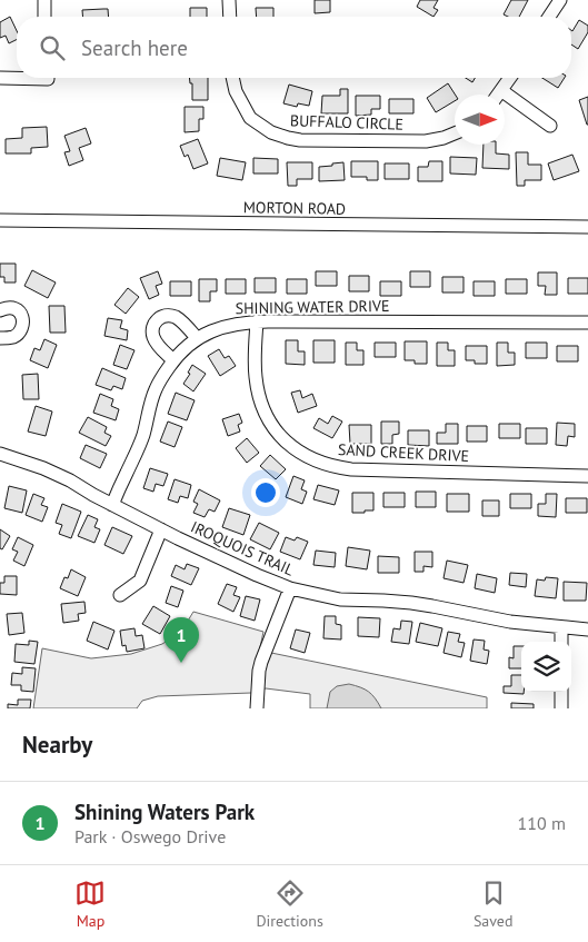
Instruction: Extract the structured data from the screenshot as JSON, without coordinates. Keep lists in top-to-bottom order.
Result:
{
  "streets": {
    "street": [
      "BUFFALO CIRCLE",
      "MORTON ROAD",
      "SHINING WATER DRIVE",
      "SAND CREEK DRIVE",
      "IROQUOIS TRAIL"
    ]
  },
  "crossings": [
    ["SHINING WATER DRIVE", "SAND CREEK DRIVE"],
    ["SHINING WATER DRIVE", "IROQUOIS TRAIL"]
  ],
  "north": "right",
  "page": {
    "search": "Search here",
    "pins": "1",
    "heading": "Nearby",
    "list": [
      {
        "mark": "1",
        "name": "Shining Waters Park",
        "note": "Park · Oswego Drive",
        "value": "110 m"
      }
    ],
    "nav": ["Map", "Directions", "Saved"]
  }
}
